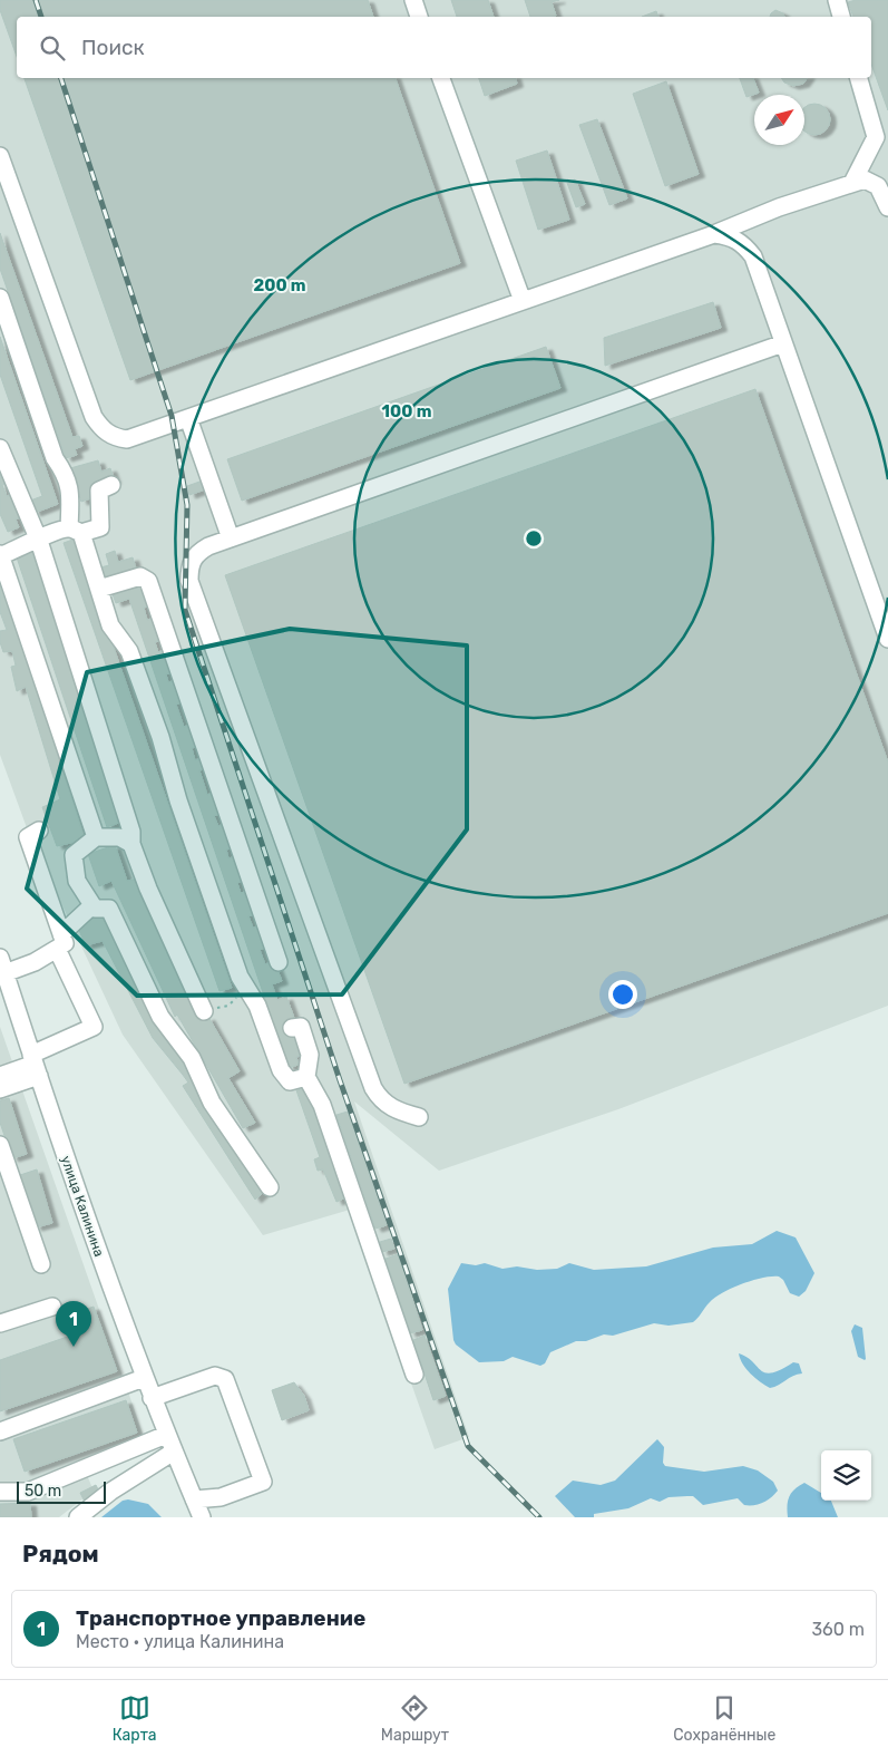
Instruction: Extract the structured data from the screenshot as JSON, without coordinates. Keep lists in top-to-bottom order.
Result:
{
  "streets": {
    "street": ["улица Калинина"]
  },
  "scale_bar": "50 m",
  "north": "top right",
  "page": {
    "search": "Поиск",
    "pins": "1",
    "scale": "50 m",
    "heading": "Рядом",
    "list": [
      {
        "mark": "1",
        "name": "Транспортное управление",
        "note": "Место · улица Калинина",
        "value": "360 m"
      }
    ],
    "nav": ["Карта", "Маршрут", "Сохранённые"]
  },
  "rings": ["200 m", "100 m"]
}
